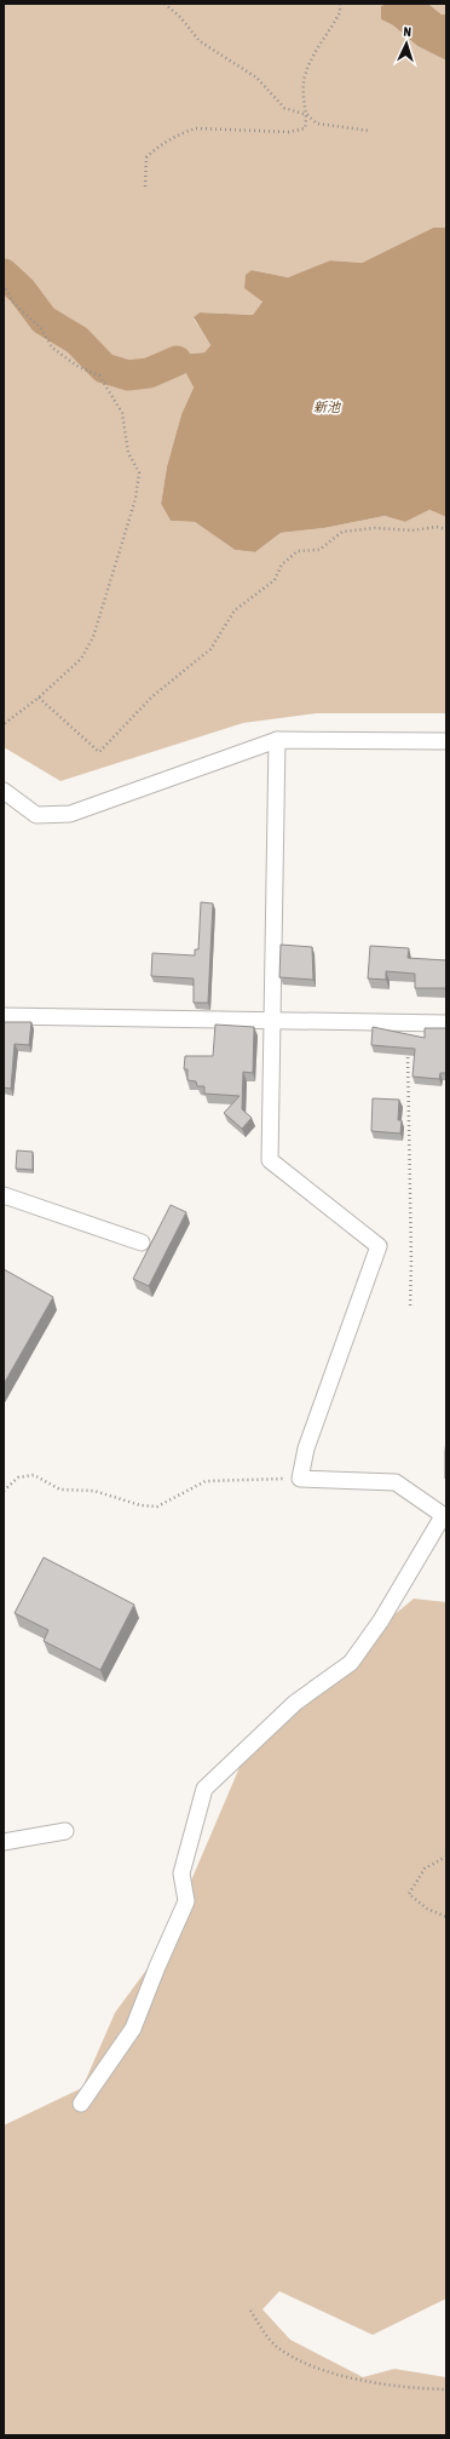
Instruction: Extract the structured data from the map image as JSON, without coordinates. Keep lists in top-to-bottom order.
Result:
{
  "water": ["新池"],
  "north": "top"
}
